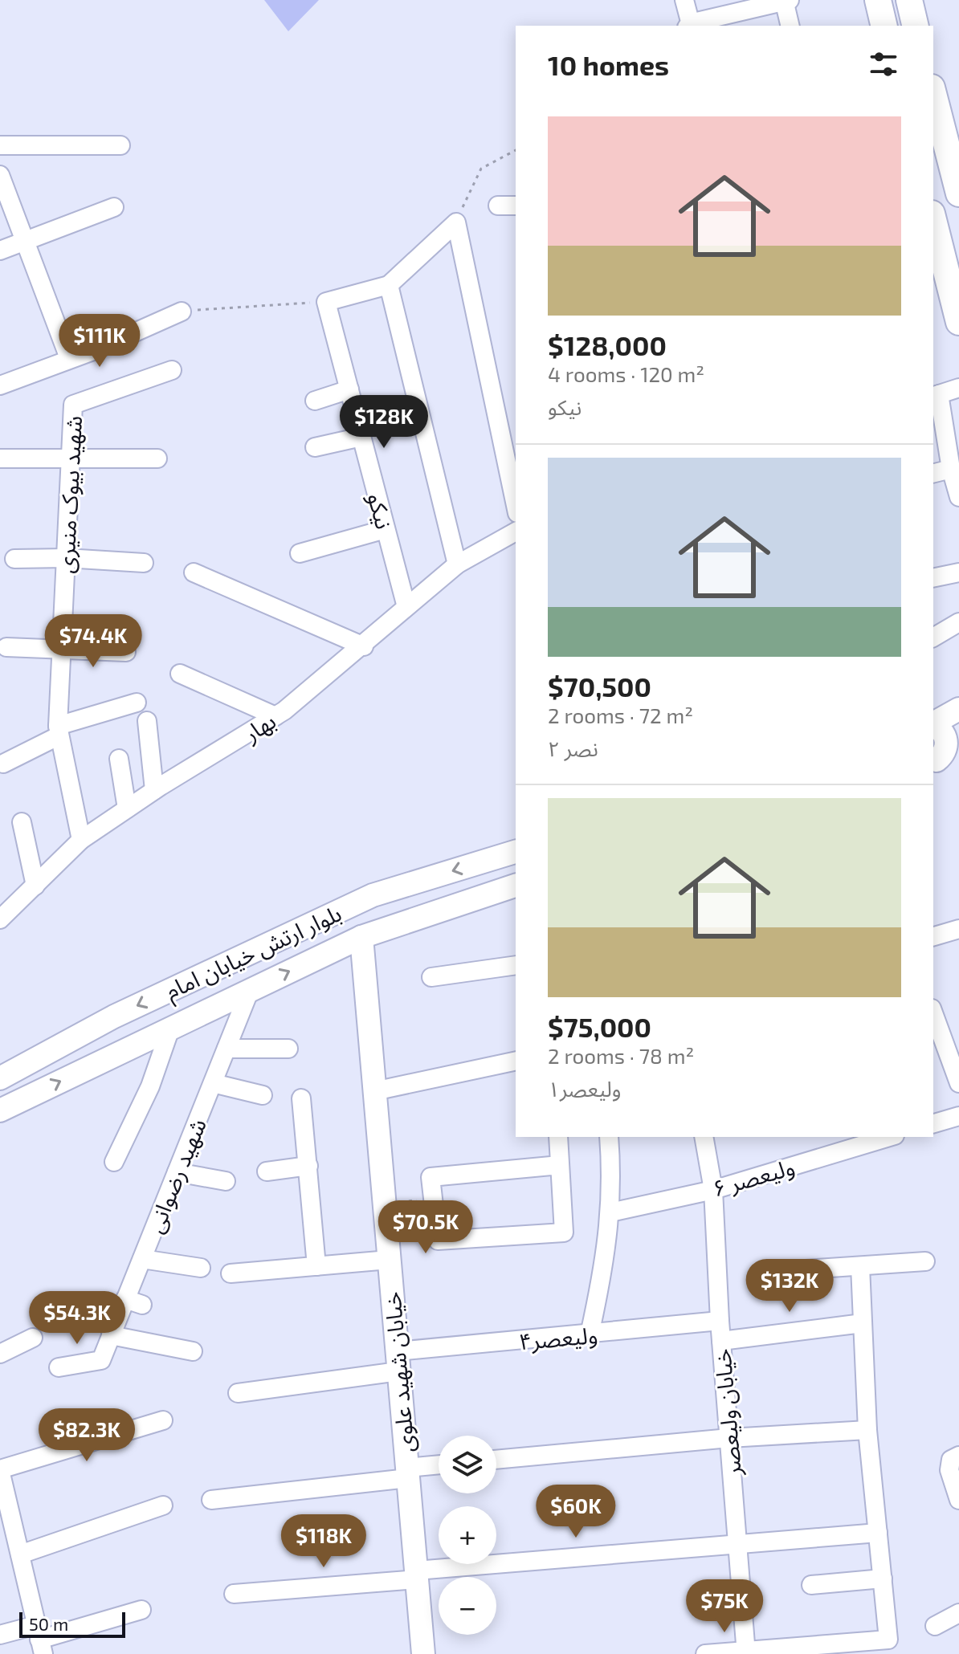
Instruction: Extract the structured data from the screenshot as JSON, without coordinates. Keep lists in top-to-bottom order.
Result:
{
  "streets": {
    "main road": ["بلوار ارتش خیابان امام", "خیابان شهید علوی"],
    "street": [
      "شهید بیوک منیری",
      "نیکو",
      "بهار",
      "شهید رضوانی",
      "ولیعصر ۶",
      "ولیعصر۴",
      "خیابان ولیعصر"
    ]
  },
  "crossings": [
    ["شهید بیوک منیری", "بهار"],
    ["نیکو", "بهار"],
    ["بلوار ارتش خیابان امام", "شهید رضوانی"],
    ["بلوار ارتش خیابان امام", "خیابان شهید علوی"],
    ["ولیعصر ۶", "خیابان ولیعصر"],
    ["ولیعصر۴", "خیابان شهید علوی"],
    ["ولیعصر۴", "خیابان ولیعصر"]
  ],
  "scale_bar": "50 m",
  "page": {
    "heading": "10 homes",
    "list": [
      {
        "name": "$128,000",
        "note": "4 rooms · 120 m² · نیکو"
      },
      {
        "name": "$70,500",
        "note": "2 rooms · 72 m² · نصر ۲"
      },
      {
        "name": "$75,000",
        "note": "2 rooms · 78 m² · ولیعصر۱"
      }
    ],
    "price": [
      "$111K",
      "$128K",
      "$74.4K",
      "$70.5K",
      "$132K",
      "$54.3K",
      "$82.3K",
      "$60K",
      "$118K",
      "$75K"
    ],
    "map_buttons": ["+", "−"],
    "scale": "50 m"
  }
}
